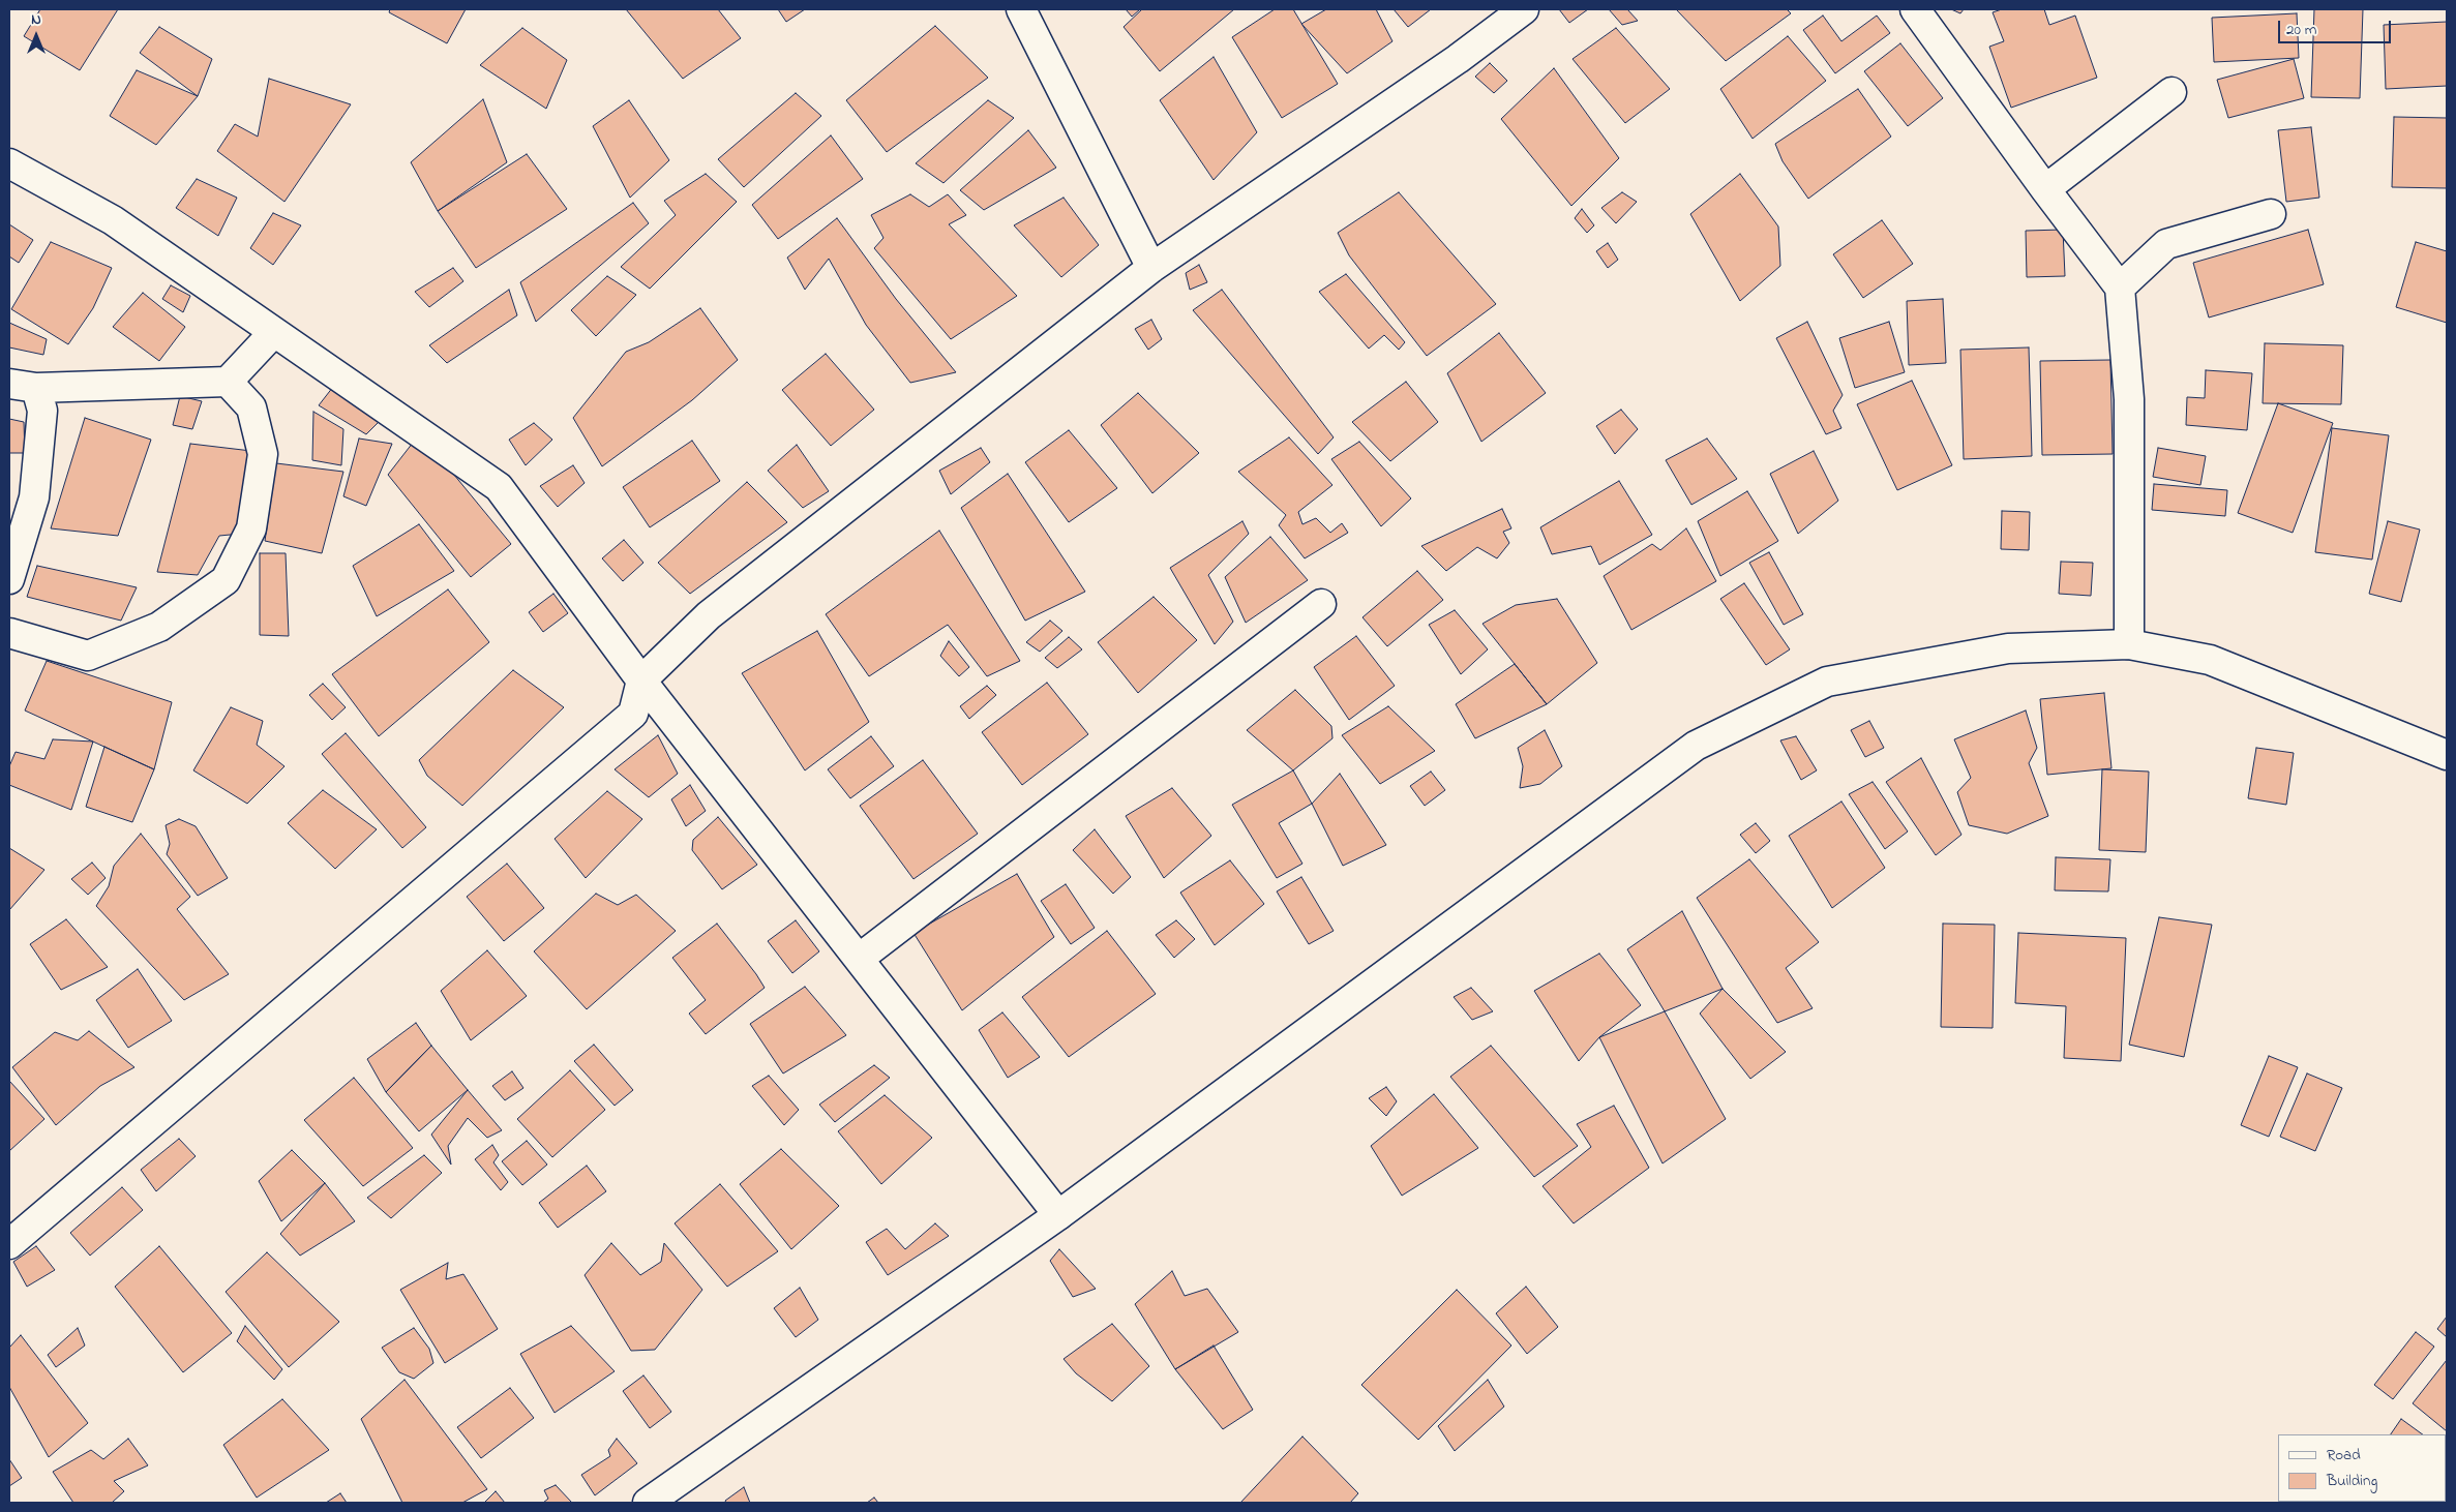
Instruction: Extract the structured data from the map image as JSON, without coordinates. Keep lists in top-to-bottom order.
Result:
{
  "legend": ["Road", "Building"],
  "scale_bar": "20 m",
  "north": "top"
}
